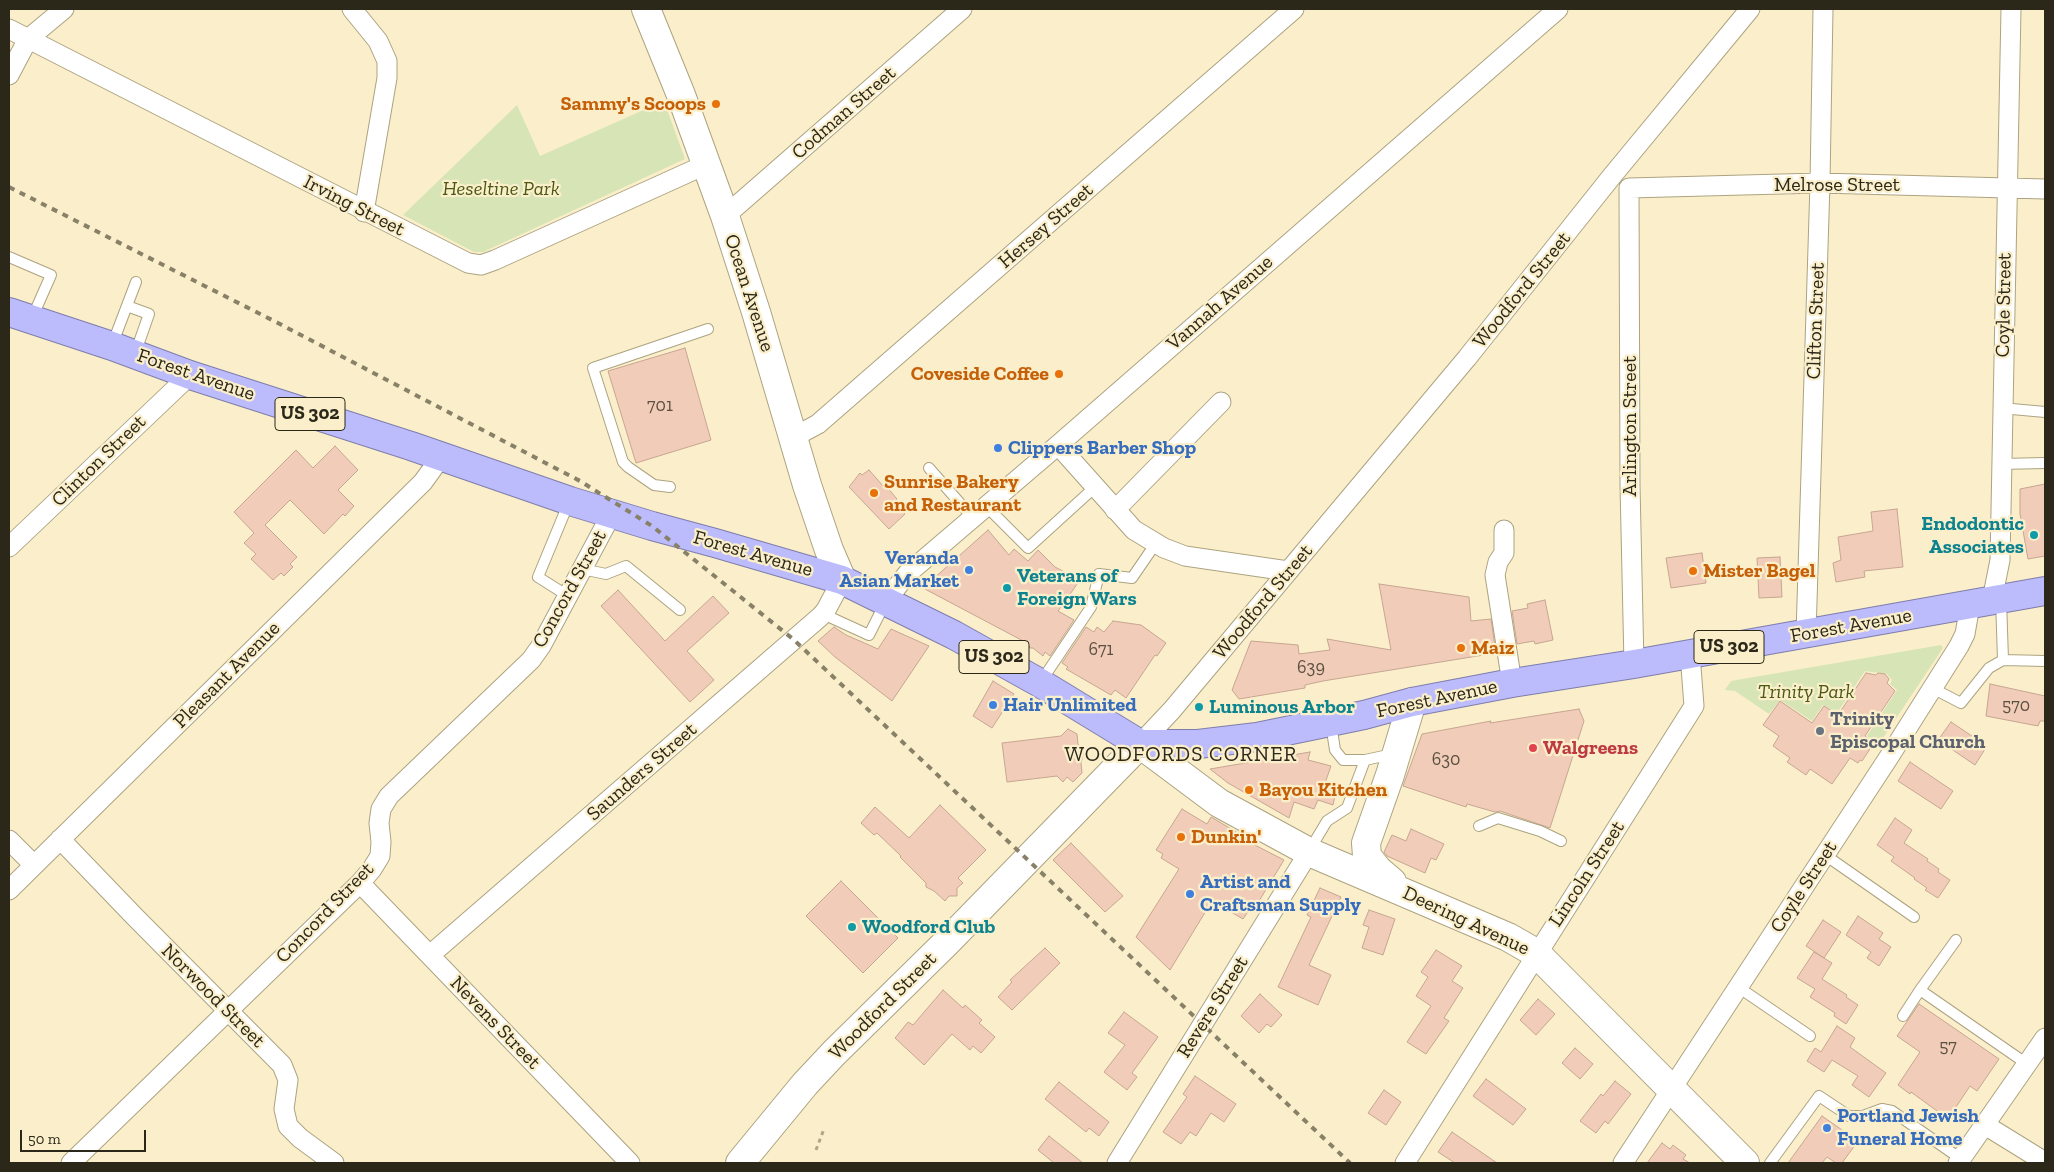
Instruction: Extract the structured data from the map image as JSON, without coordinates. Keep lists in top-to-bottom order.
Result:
{
  "streets": {
    "highway": ["Forest Avenue", "US 302"],
    "main road": ["Woodford Street", "Ocean Avenue", "Deering Avenue"],
    "street": [
      "Codman Street",
      "Melrose Street",
      "Irving Street",
      "Hersey Street",
      "Vannah Avenue",
      "Coyle Street",
      "Clifton Street",
      "Arlington Street",
      "Clinton Street",
      "Concord Street",
      "Pleasant Avenue",
      "Saunders Street",
      "Lincoln Street",
      "Norwood Street",
      "Revere Street",
      "Nevens Street"
    ]
  },
  "crossings": [
    ["Codman Street", "Ocean Avenue"],
    ["Melrose Street", "Coyle Street"],
    ["Melrose Street", "Clifton Street"],
    ["Melrose Street", "Arlington Street"],
    ["Irving Street", "Ocean Avenue"],
    ["Hersey Street", "Ocean Avenue"],
    ["Woodford Street", "Forest Avenue"],
    ["Woodford Street", "Deering Avenue"],
    ["Ocean Avenue", "Forest Avenue"],
    ["Ocean Avenue", "Saunders Street"],
    ["Vannah Avenue", "Forest Avenue"],
    ["Coyle Street", "Forest Avenue"],
    ["Coyle Street", "Deering Avenue"],
    ["Clifton Street", "Forest Avenue"],
    ["Forest Avenue", "Arlington Street"],
    ["Forest Avenue", "Clinton Street"],
    ["Forest Avenue", "Concord Street"],
    ["Forest Avenue", "Pleasant Avenue"],
    ["Forest Avenue", "Saunders Street"],
    ["Forest Avenue", "Lincoln Street"],
    ["Forest Avenue", "Deering Avenue"],
    ["Concord Street", "Norwood Street"],
    ["Concord Street", "Nevens Street"],
    ["Pleasant Avenue", "Norwood Street"],
    ["Saunders Street", "Nevens Street"],
    ["Lincoln Street", "Deering Avenue"],
    ["Deering Avenue", "Revere Street"]
  ],
  "districts": ["WOODFORDS CORNER"],
  "parks": ["Heseltine Park", "Trinity Park"],
  "places": [
    "Sammy's Scoops",
    "Coveside Coffee",
    "Clippers Barber Shop",
    "Sunrise Bakery and Restaurant",
    "Endodontic Associates",
    "Veranda Asian Market",
    "Mister Bagel",
    "Veterans of Foreign Wars",
    "Maiz",
    "Hair Unlimited",
    "Luminous Arbor",
    "Trinity Episcopal Church",
    "Walgreens",
    "Bayou Kitchen",
    "Dunkin'",
    "Artist and Craftsman Supply",
    "Woodford Club",
    "Portland Jewish Funeral Home"
  ],
  "house_numbers": [
    "701",
    "671",
    "639",
    "570",
    "630",
    "57"
  ],
  "scale_bar": "50 m"
}
